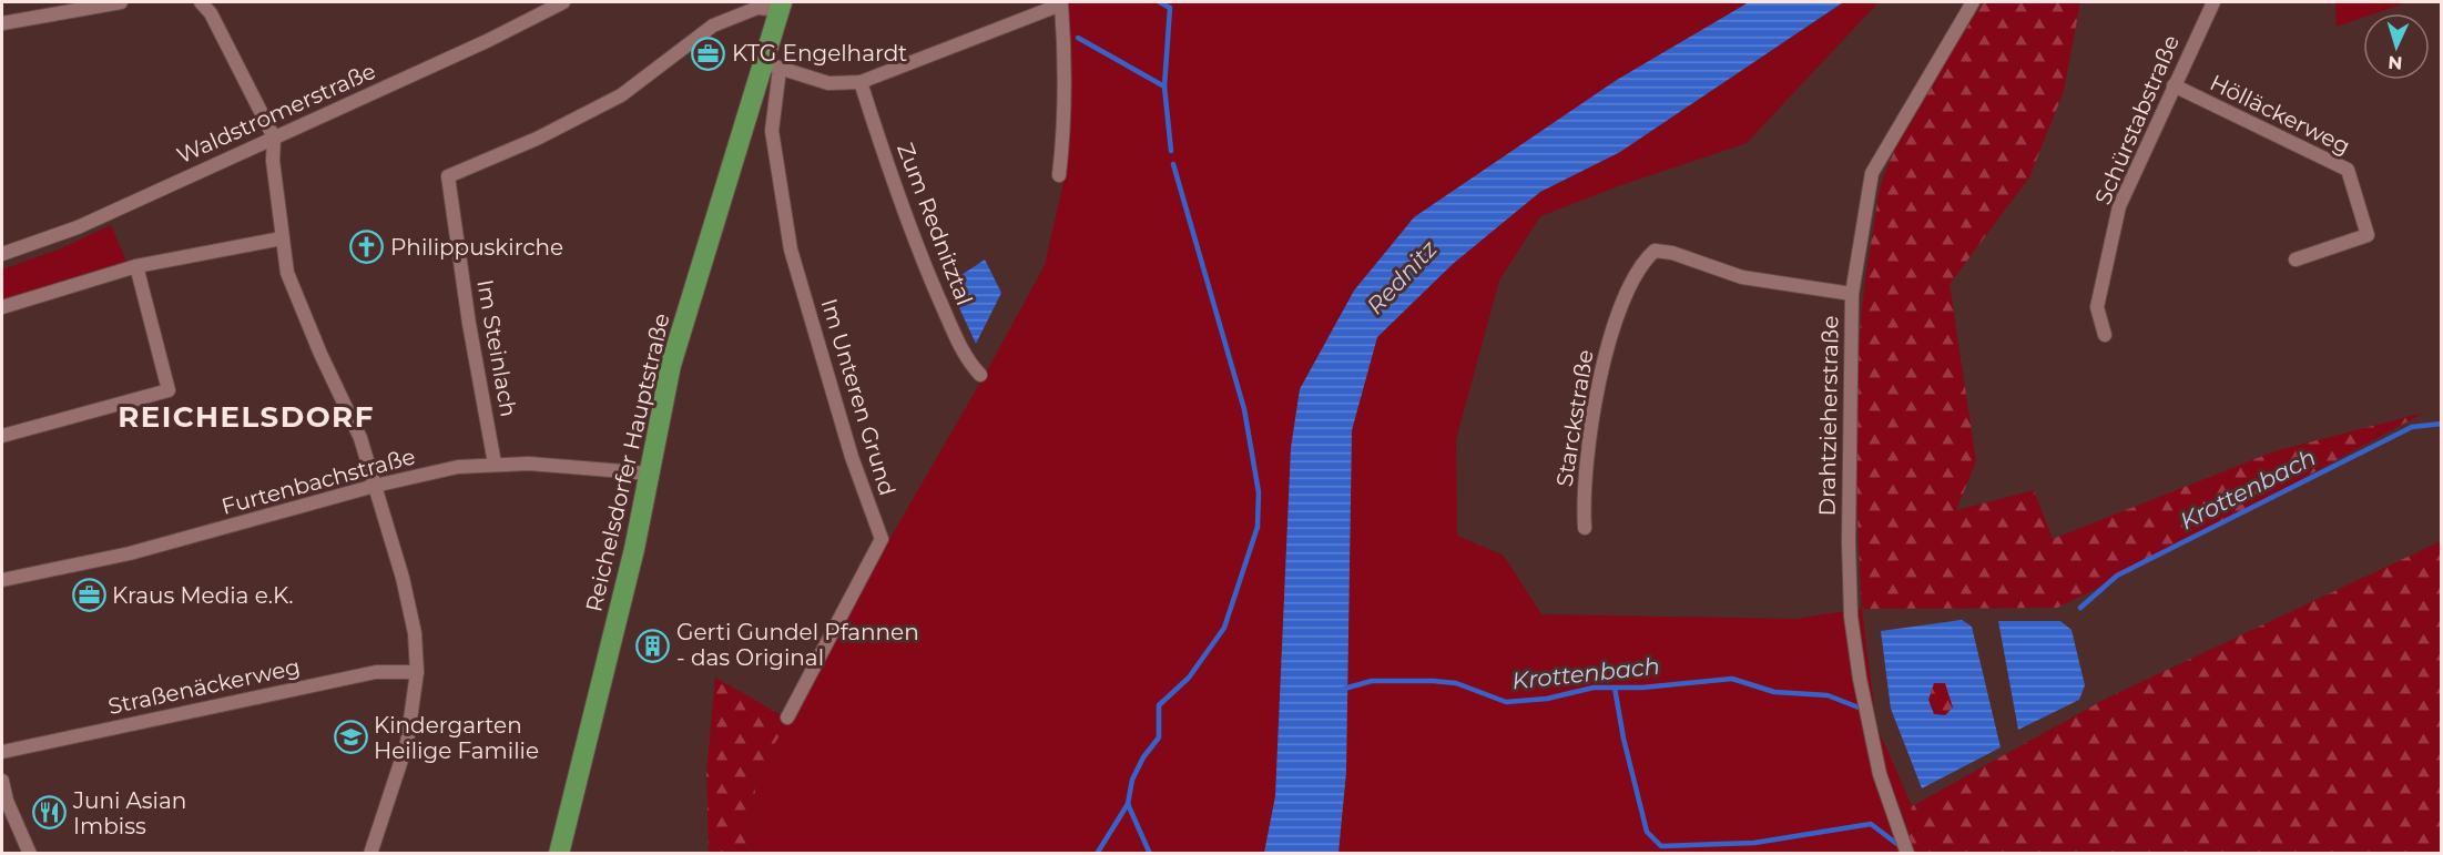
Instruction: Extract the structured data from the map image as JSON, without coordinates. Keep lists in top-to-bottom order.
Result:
{
  "streets": {
    "main road": ["Reichelsdorfer Hauptstraße"],
    "street": [
      "Waldstromerstraße",
      "Hölläckerweg",
      "Schürstabstraße",
      "Zum Rednitztal",
      "Im Steinlach",
      "Im Unteren Grund",
      "Drahtzieherstraße",
      "Starckstraße",
      "Furtenbachstraße",
      "Straßenäckerweg"
    ]
  },
  "crossings": [
    ["Hölläckerweg", "Schürstabstraße"],
    ["Im Steinlach", "Reichelsdorfer Hauptstraße"],
    ["Im Steinlach", "Furtenbachstraße"],
    ["Im Unteren Grund", "Reichelsdorfer Hauptstraße"],
    ["Drahtzieherstraße", "Starckstraße"],
    ["Reichelsdorfer Hauptstraße", "Furtenbachstraße"]
  ],
  "districts": ["REICHELSDORF"],
  "water": ["Rednitz", "Krottenbach"],
  "places": {
    "office": ["KTG Engelhardt", "Kraus Media e.K."],
    "church": ["Philippuskirche"],
    "building": ["Gerti Gundel Pfannen - das Original"],
    "school or university": ["Kindergarten Heilige Familie"],
    "restaurant": ["Juni Asian Imbiss"]
  },
  "north": "bottom"
}
